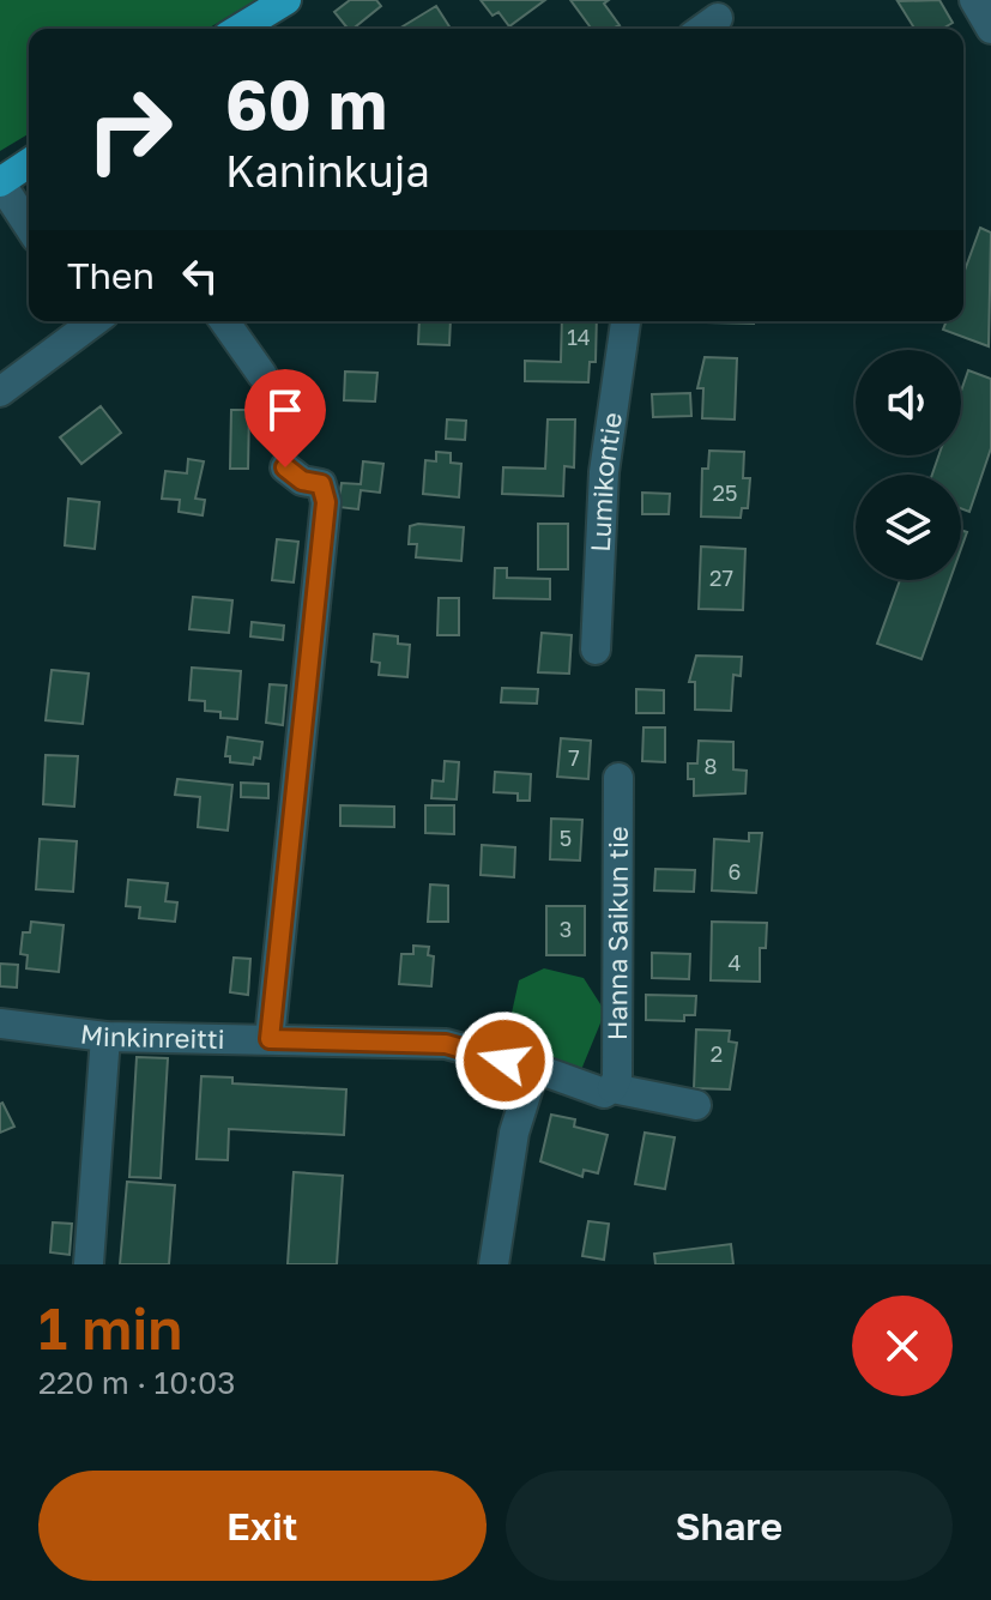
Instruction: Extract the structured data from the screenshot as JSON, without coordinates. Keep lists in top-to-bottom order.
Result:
{
  "streets": {
    "street": ["Lumikontie", "Hanna Saikun tie", "Minkinreitti"]
  },
  "crossings": [
    ["Hanna Saikun tie", "Minkinreitti"]
  ],
  "house_numbers": [
    "14",
    "25",
    "27",
    "7",
    "8",
    "5",
    "6",
    "3",
    "4",
    "2"
  ],
  "page": {
    "turn": ["60 m", "Kaninkuja"],
    "then": "Then",
    "heading": ["1 min", "220 m · 10:03"],
    "buttons": ["Exit", "Share"]
  }
}
